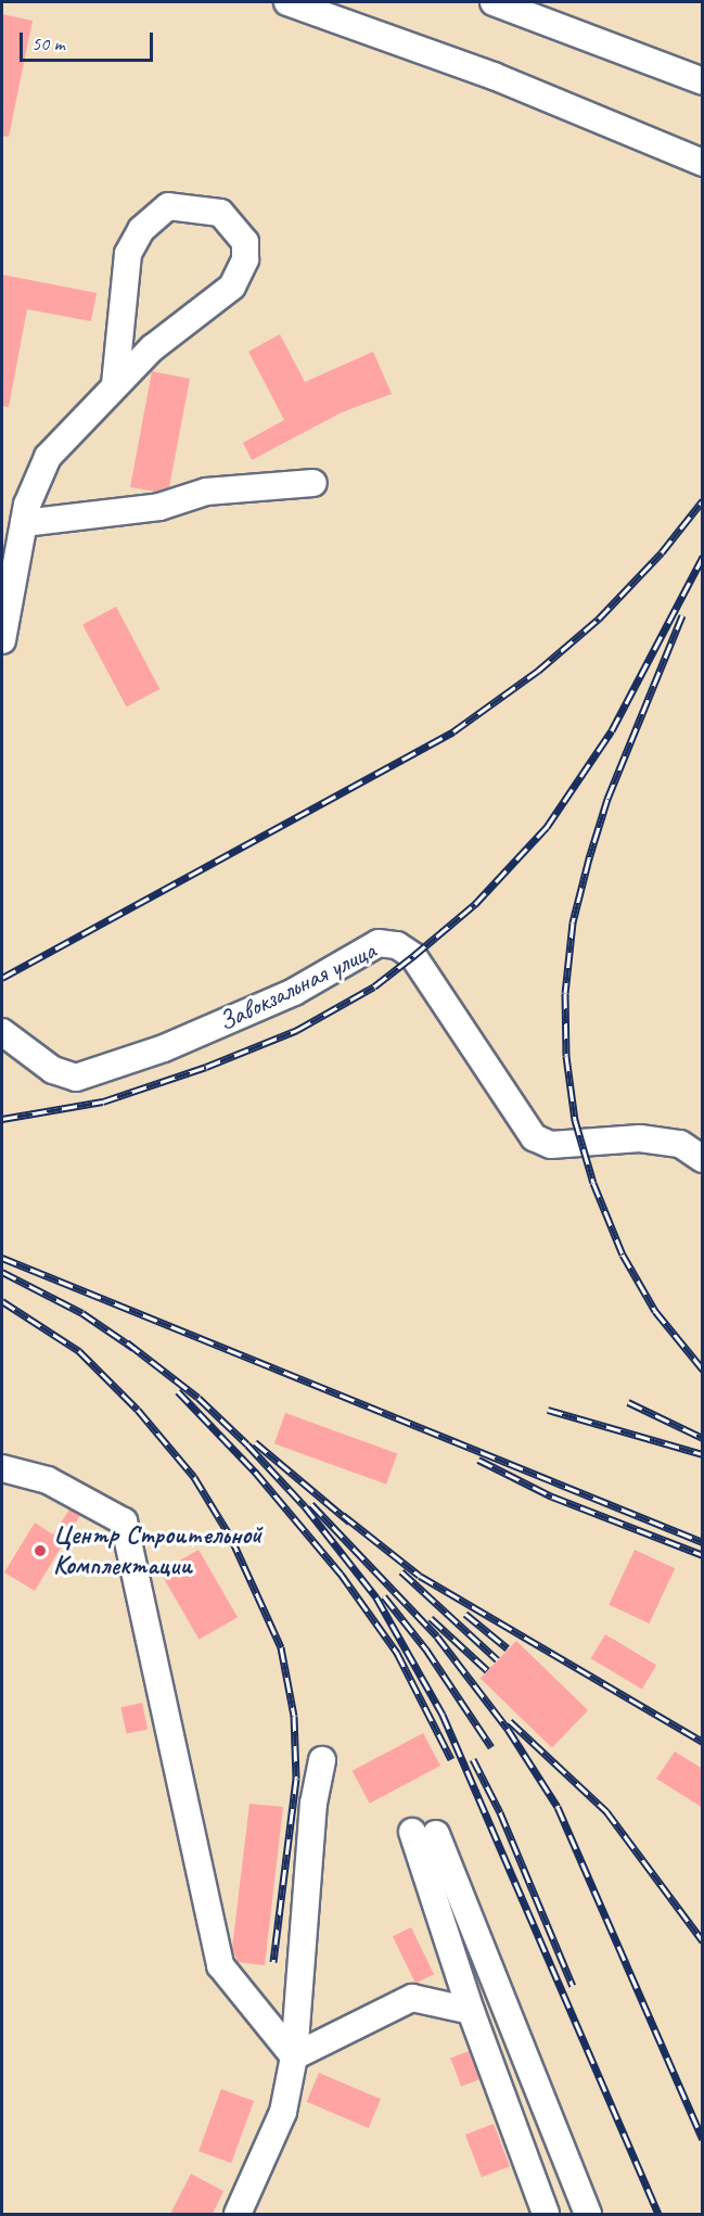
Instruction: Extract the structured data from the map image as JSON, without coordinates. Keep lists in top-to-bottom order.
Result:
{
  "streets": {
    "street": ["Завокзальная улица"]
  },
  "places": ["Центр Строительной Комплектации"],
  "scale_bar": "50 m"
}
